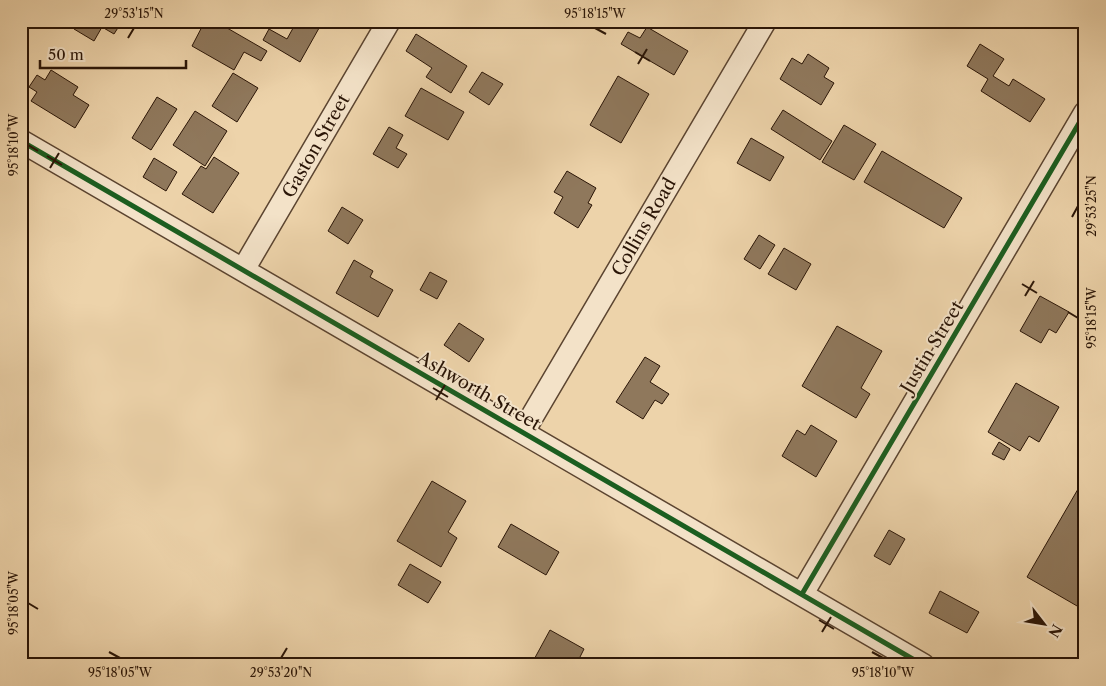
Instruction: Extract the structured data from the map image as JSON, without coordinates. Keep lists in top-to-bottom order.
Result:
{
  "streets": {
    "street": [
      "Gaston Street",
      "Collins Road",
      "Justin Street",
      "Ashworth Street"
    ]
  },
  "crossings": [
    ["Gaston Street", "Ashworth Street"],
    ["Collins Road", "Ashworth Street"],
    ["Justin Street", "Ashworth Street"]
  ],
  "scale_bar": "50 m",
  "north": "bottom right",
  "coordinates": [
    "29°53'15\"N",
    "95°18'15\"W",
    "95°18'10\"W",
    "29°53'25\"N",
    "95°18'05\"W",
    "29°53'20\"N"
  ]
}
